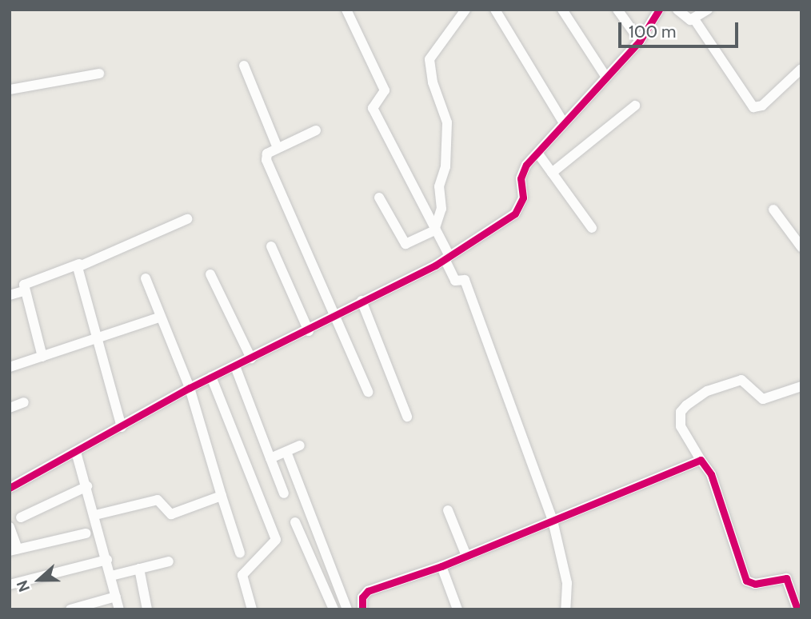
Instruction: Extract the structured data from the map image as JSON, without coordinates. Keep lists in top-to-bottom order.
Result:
{
  "scale_bar": "100 m",
  "north": "left"
}
